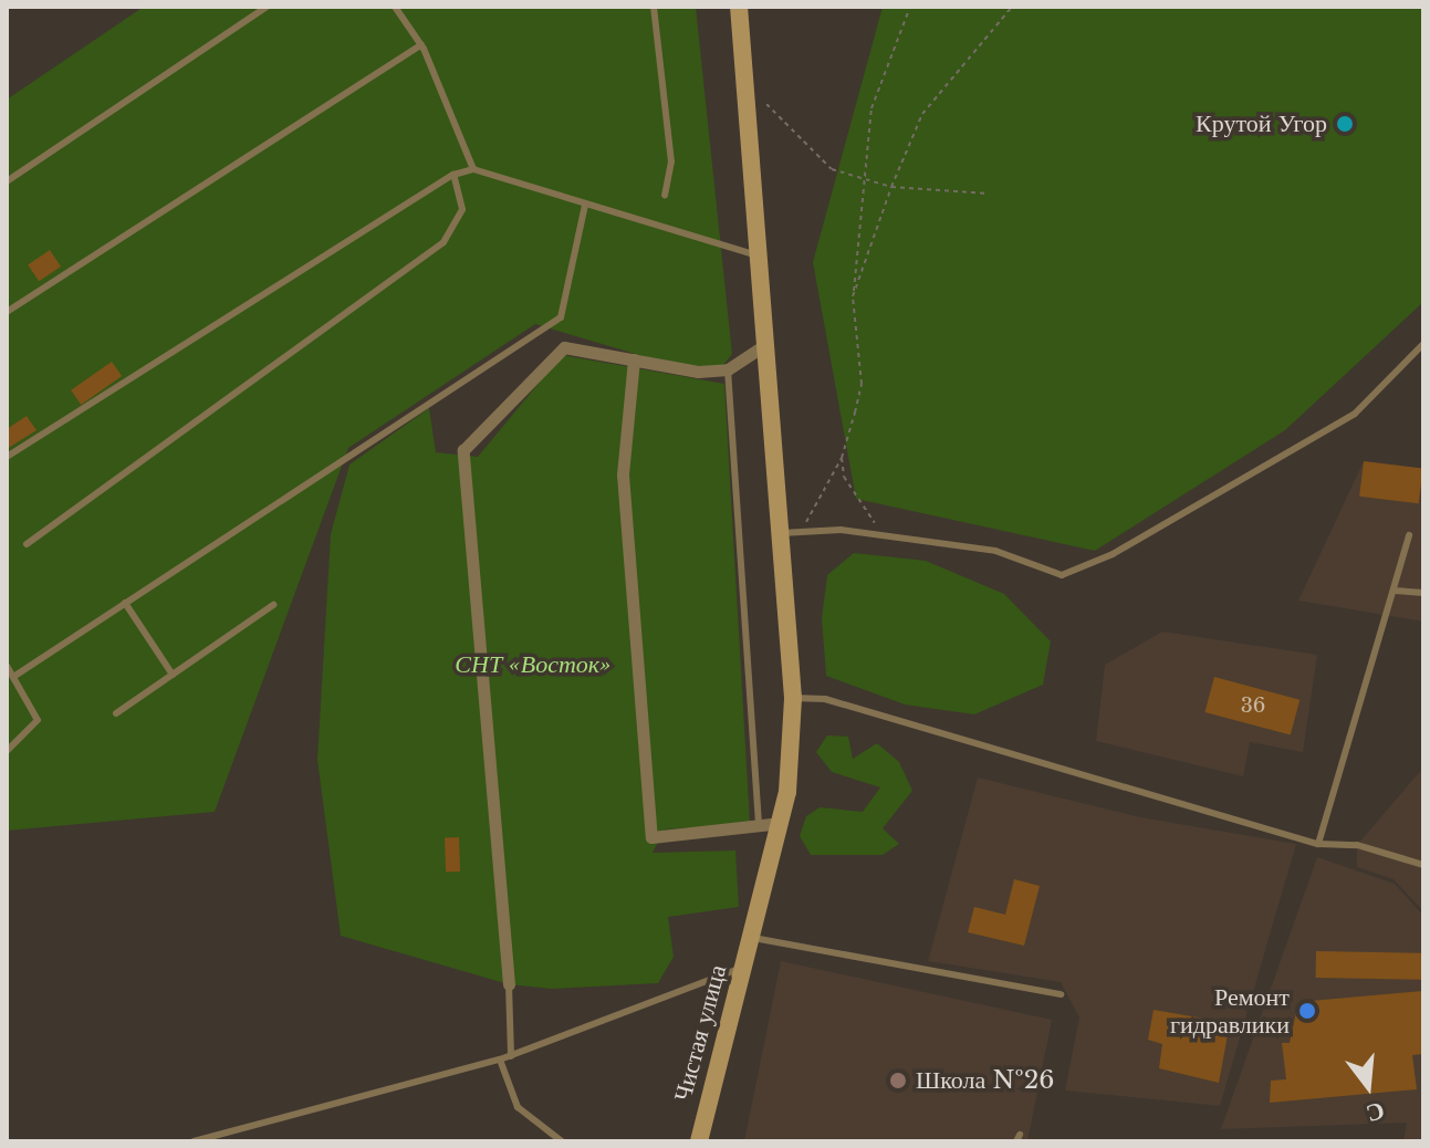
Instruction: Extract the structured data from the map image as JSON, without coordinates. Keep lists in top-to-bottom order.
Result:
{
  "streets": {
    "main road": ["Чистая улица"]
  },
  "parks": ["СНТ «Восток»"],
  "places": ["Крутой Угор", "Ремонт гидравлики", "Школа №26"],
  "house_numbers": ["36"],
  "north": "bottom"
}
